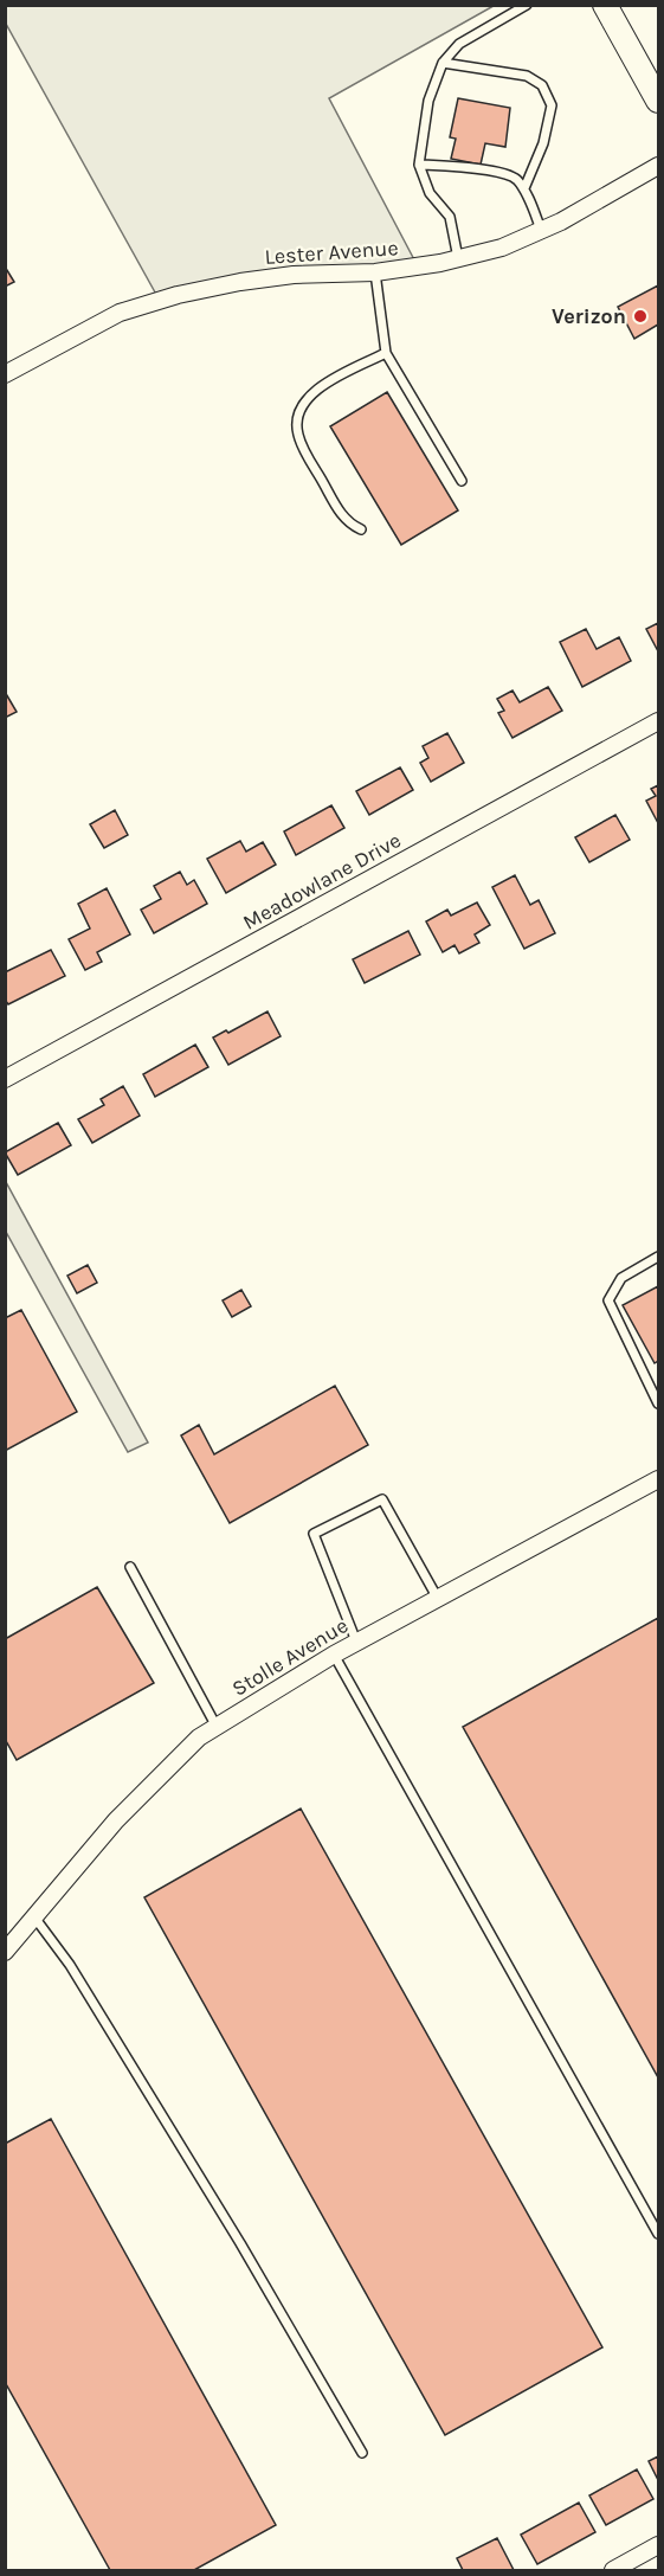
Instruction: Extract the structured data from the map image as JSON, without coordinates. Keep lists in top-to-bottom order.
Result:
{
  "streets": {
    "street": ["Lester Avenue", "Meadowlane Drive", "Stolle Avenue"]
  },
  "places": ["Verizon"]
}
